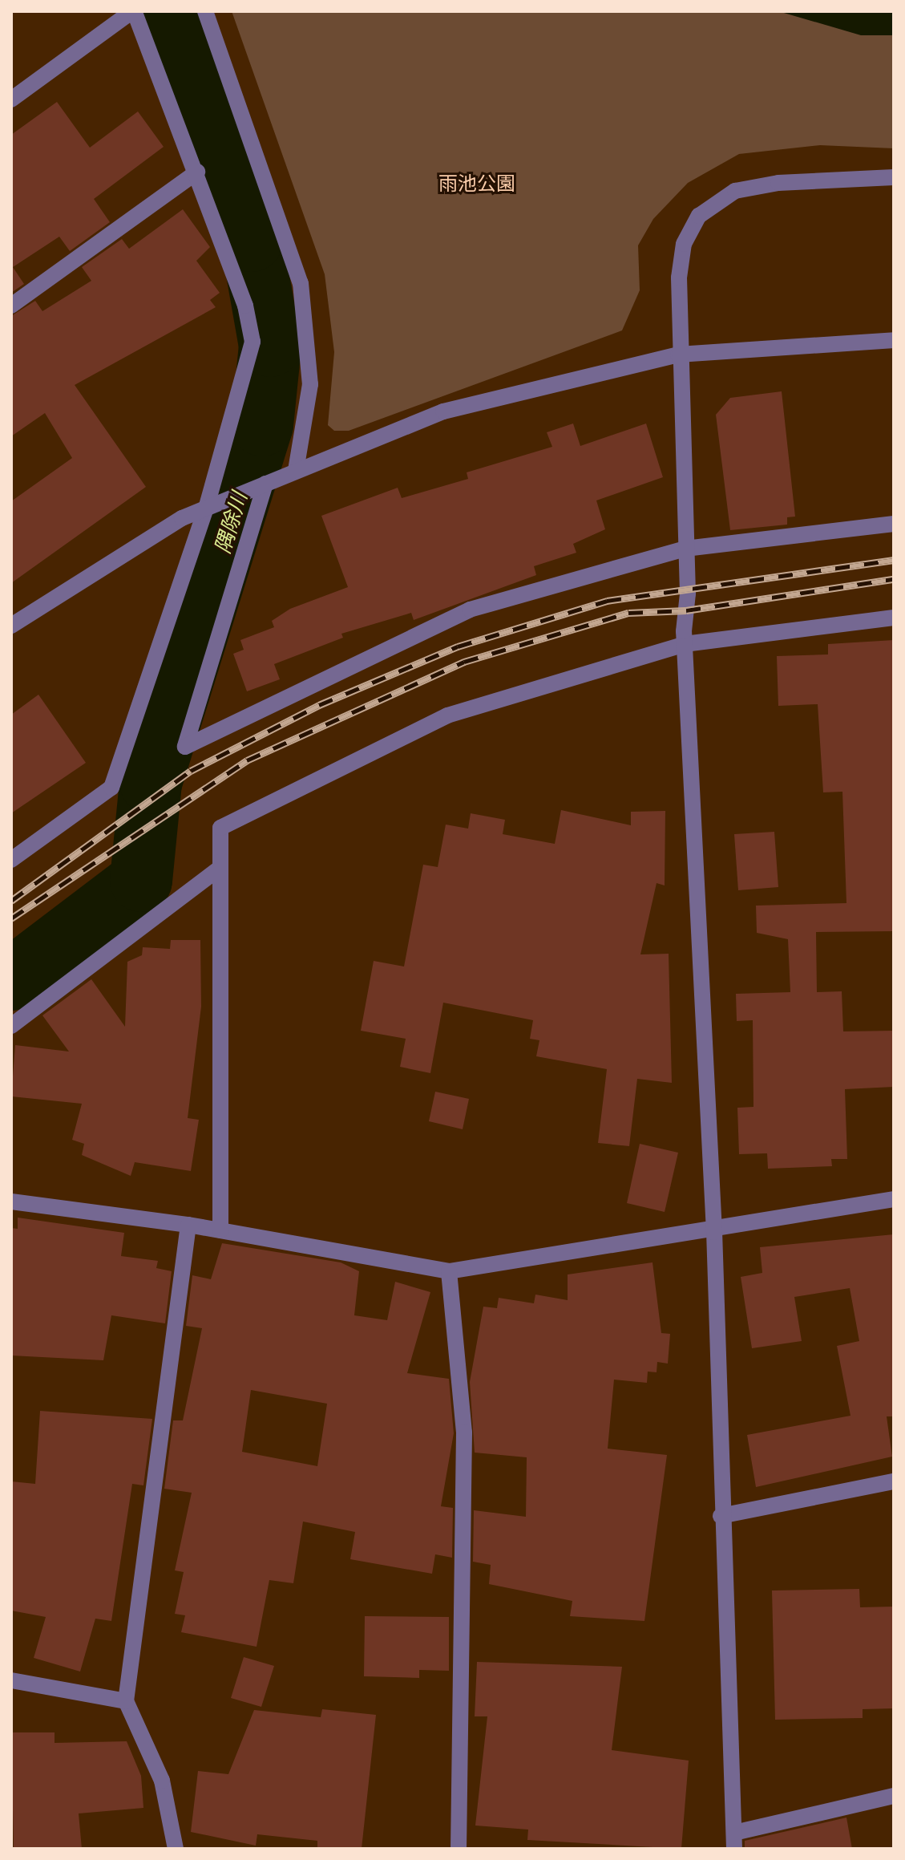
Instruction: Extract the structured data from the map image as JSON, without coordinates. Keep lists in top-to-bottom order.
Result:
{
  "water": ["隅除川"],
  "parks": ["雨池公園"]
}
